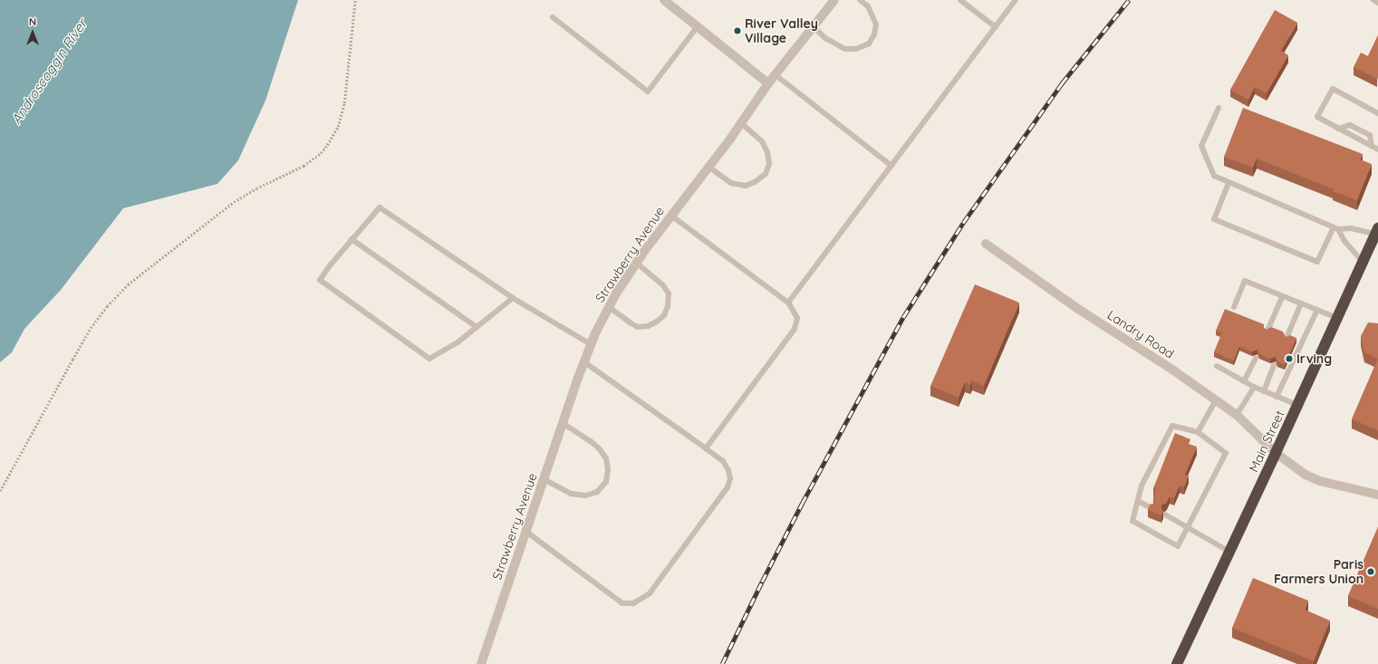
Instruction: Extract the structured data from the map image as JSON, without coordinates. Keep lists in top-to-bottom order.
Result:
{
  "streets": {
    "highway": ["Main Street"],
    "street": ["Strawberry Avenue", "Landry Road"]
  },
  "crossings": [
    ["Landry Road", "Main Street"]
  ],
  "water": ["Androscoggin River"],
  "places": ["River Valley Village", "Irving", "Paris Farmers Union"],
  "north": "top"
}
